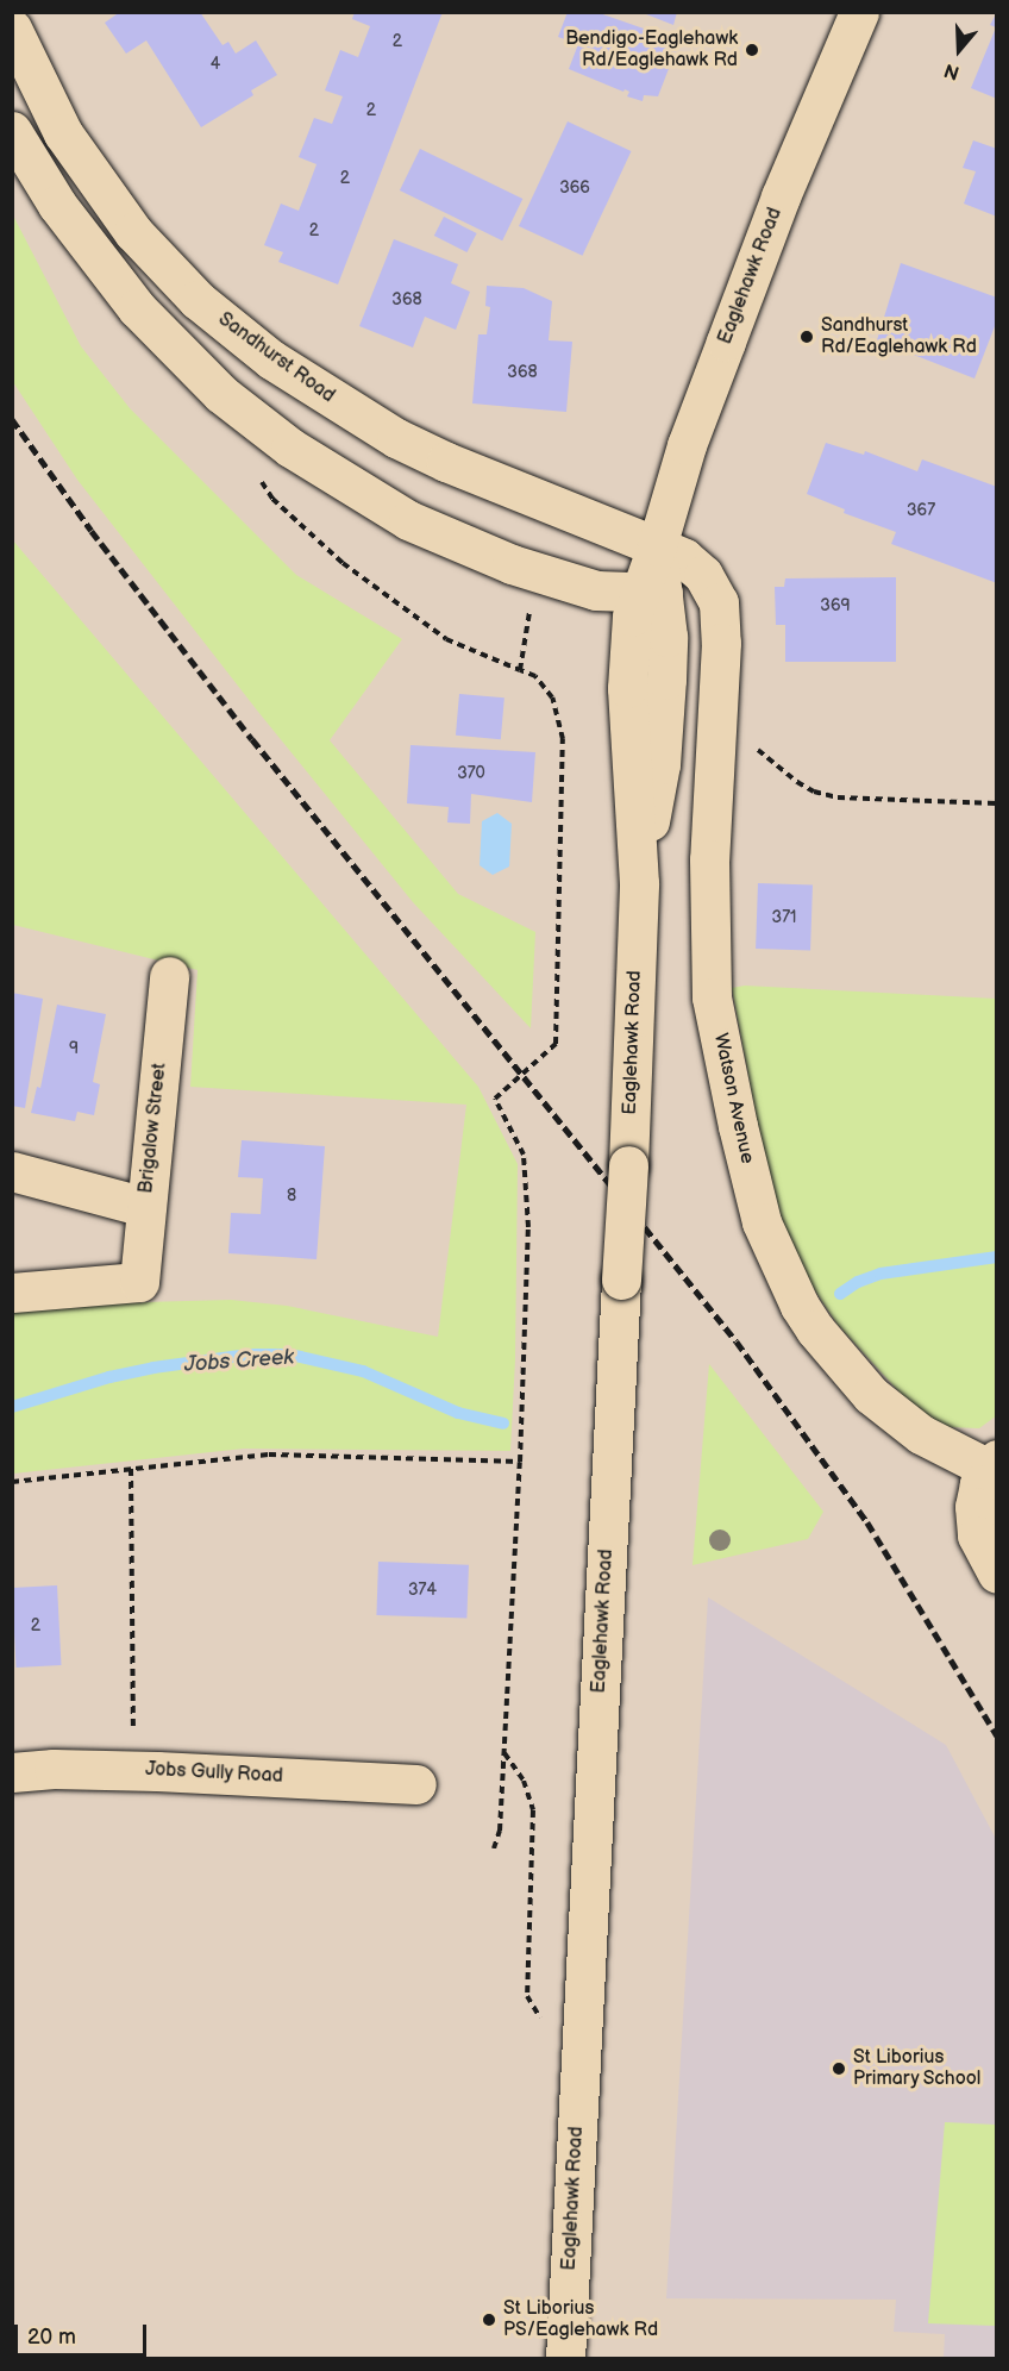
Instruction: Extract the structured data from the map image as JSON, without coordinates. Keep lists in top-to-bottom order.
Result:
{
  "streets": {
    "main road": [
      "Eaglehawk Road",
      "Sandhurst Road",
      "Watson Avenue",
      "Brigalow Street",
      "Jobs Gully Road"
    ]
  },
  "crossings": [
    ["Eaglehawk Road", "Sandhurst Road"],
    ["Eaglehawk Road", "Watson Avenue"],
    ["Sandhurst Road", "Watson Avenue"]
  ],
  "water": ["Jobs Creek"],
  "places": [
    "Bendigo-Eaglehawk Rd/Eaglehawk Rd",
    "Sandhurst Rd/Eaglehawk Rd",
    "St Liborius Primary School",
    "St Liborius PS/Eaglehawk Rd"
  ],
  "house_numbers": [
    "2",
    "4",
    "2",
    "2",
    "366",
    "2",
    "368",
    "368",
    "367",
    "369",
    "370",
    "371",
    "9",
    "8",
    "374",
    "2"
  ],
  "scale_bar": "20 m",
  "north": "bottom"
}
